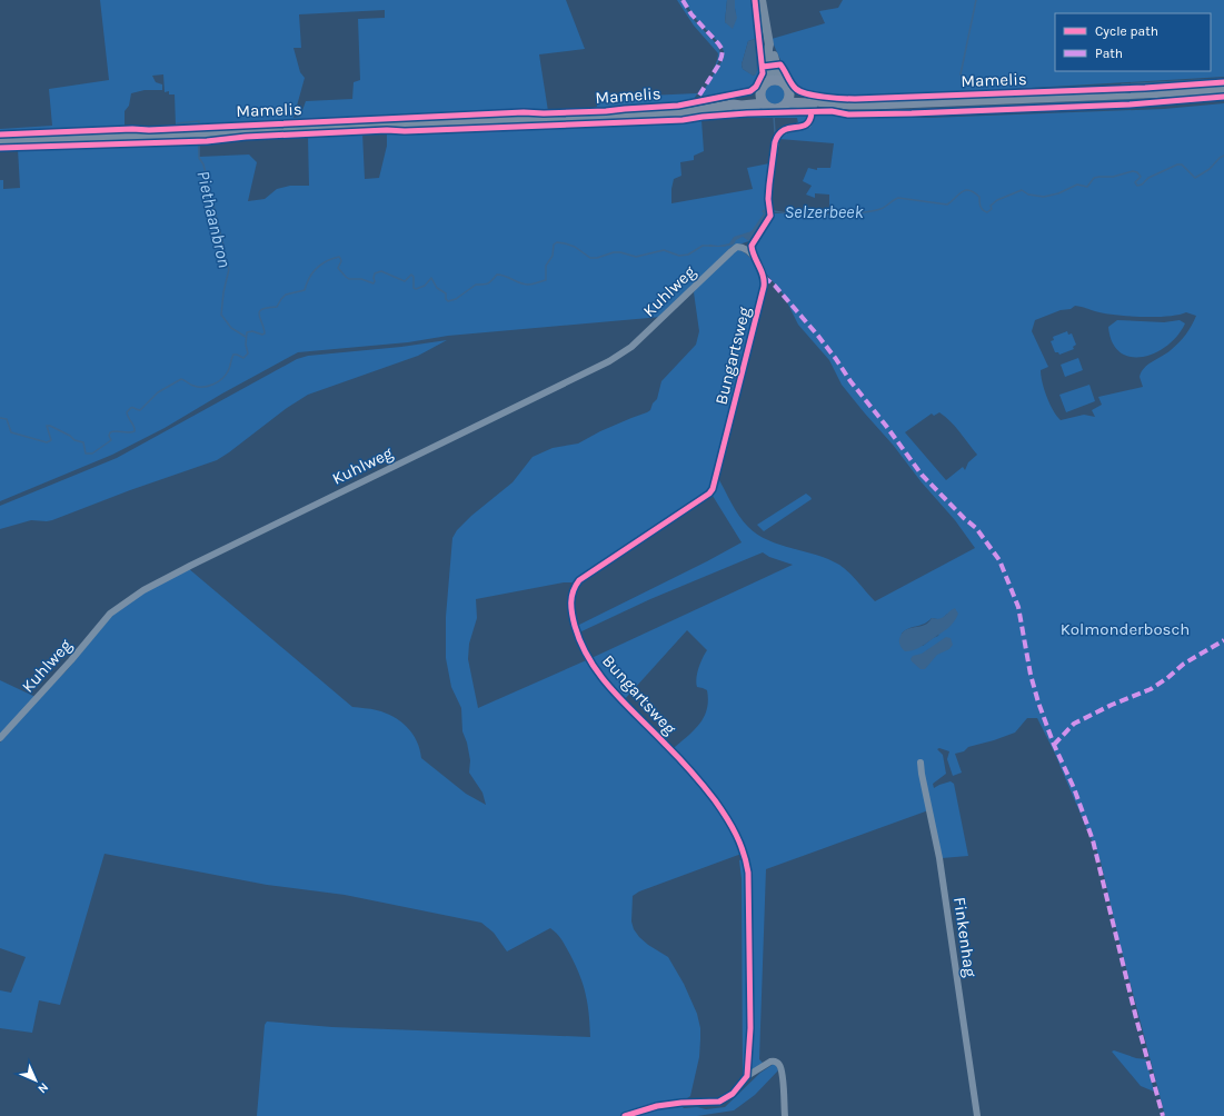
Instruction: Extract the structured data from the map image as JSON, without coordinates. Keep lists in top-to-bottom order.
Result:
{
  "streets": {
    "main road": ["Mamelis"],
    "street": ["Kuhlweg", "Bungartsweg", "Finkenhag"]
  },
  "crossings": [
    ["Kuhlweg", "Bungartsweg"]
  ],
  "water": ["Selzerbeek", "Piethaanbron"],
  "parks": ["Kolmonderbosch"],
  "legend": ["Cycle path", "Path"],
  "north": "bottom right"
}
